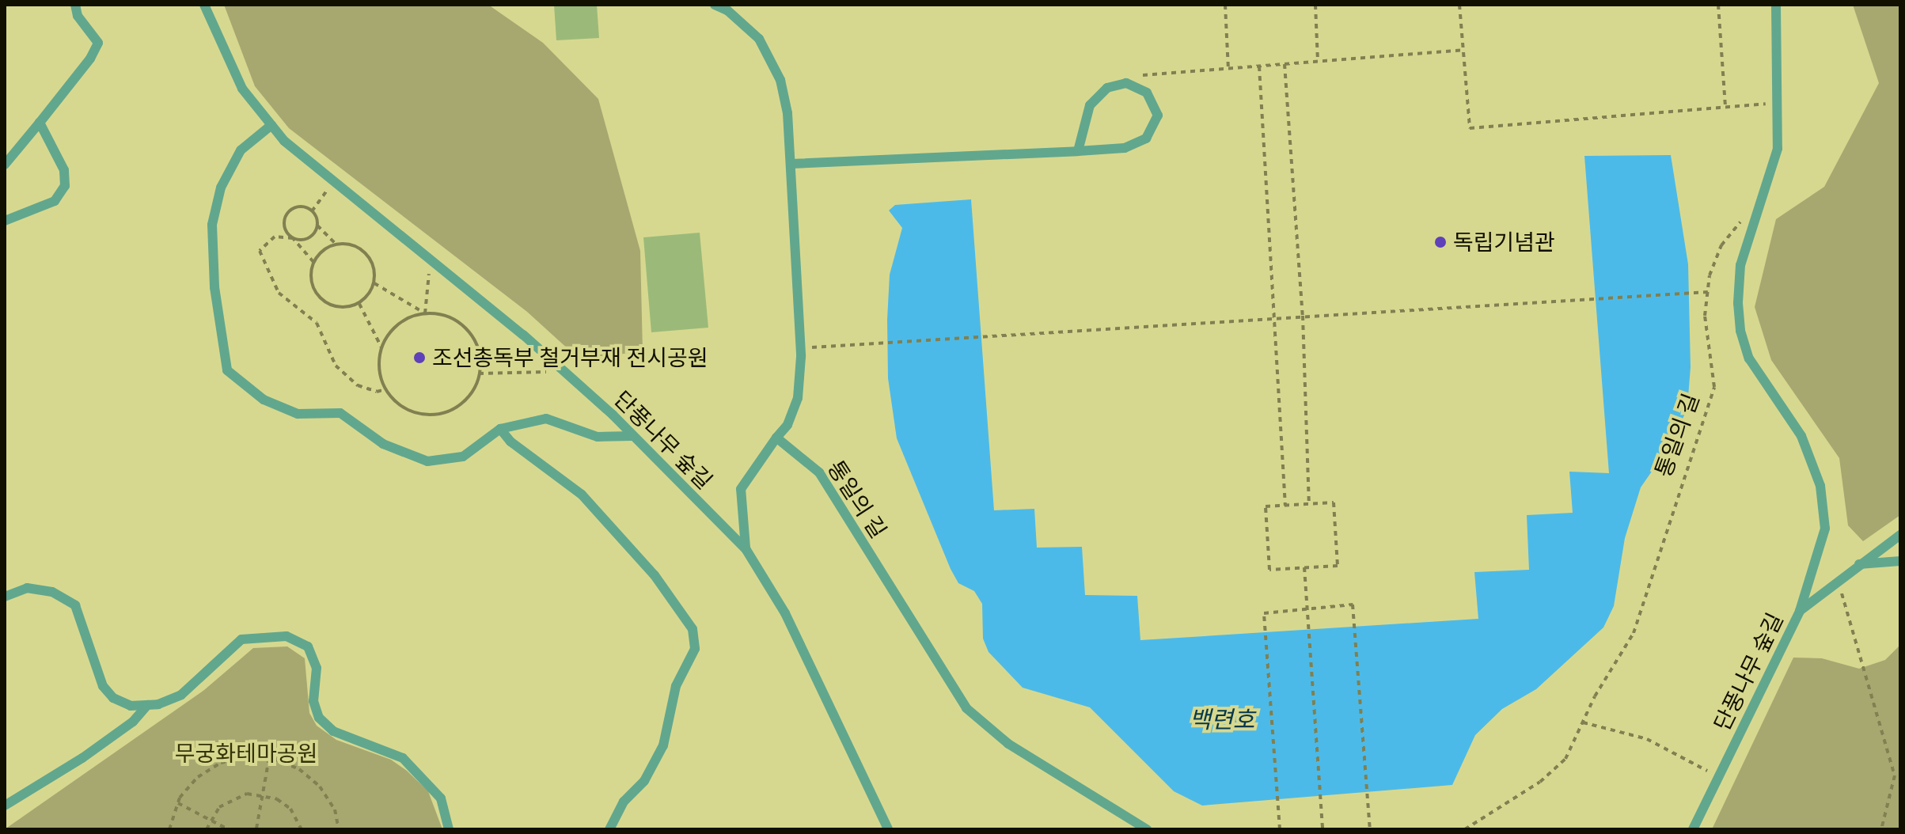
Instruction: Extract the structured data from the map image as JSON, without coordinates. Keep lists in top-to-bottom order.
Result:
{
  "streets": {
    "lane": ["통일의 길", "단풍나무 숲길"]
  },
  "water": ["백련호"],
  "parks": ["무궁화테마공원"],
  "places": ["독립기념관", "조선총독부 철거부재 전시공원"]
}
